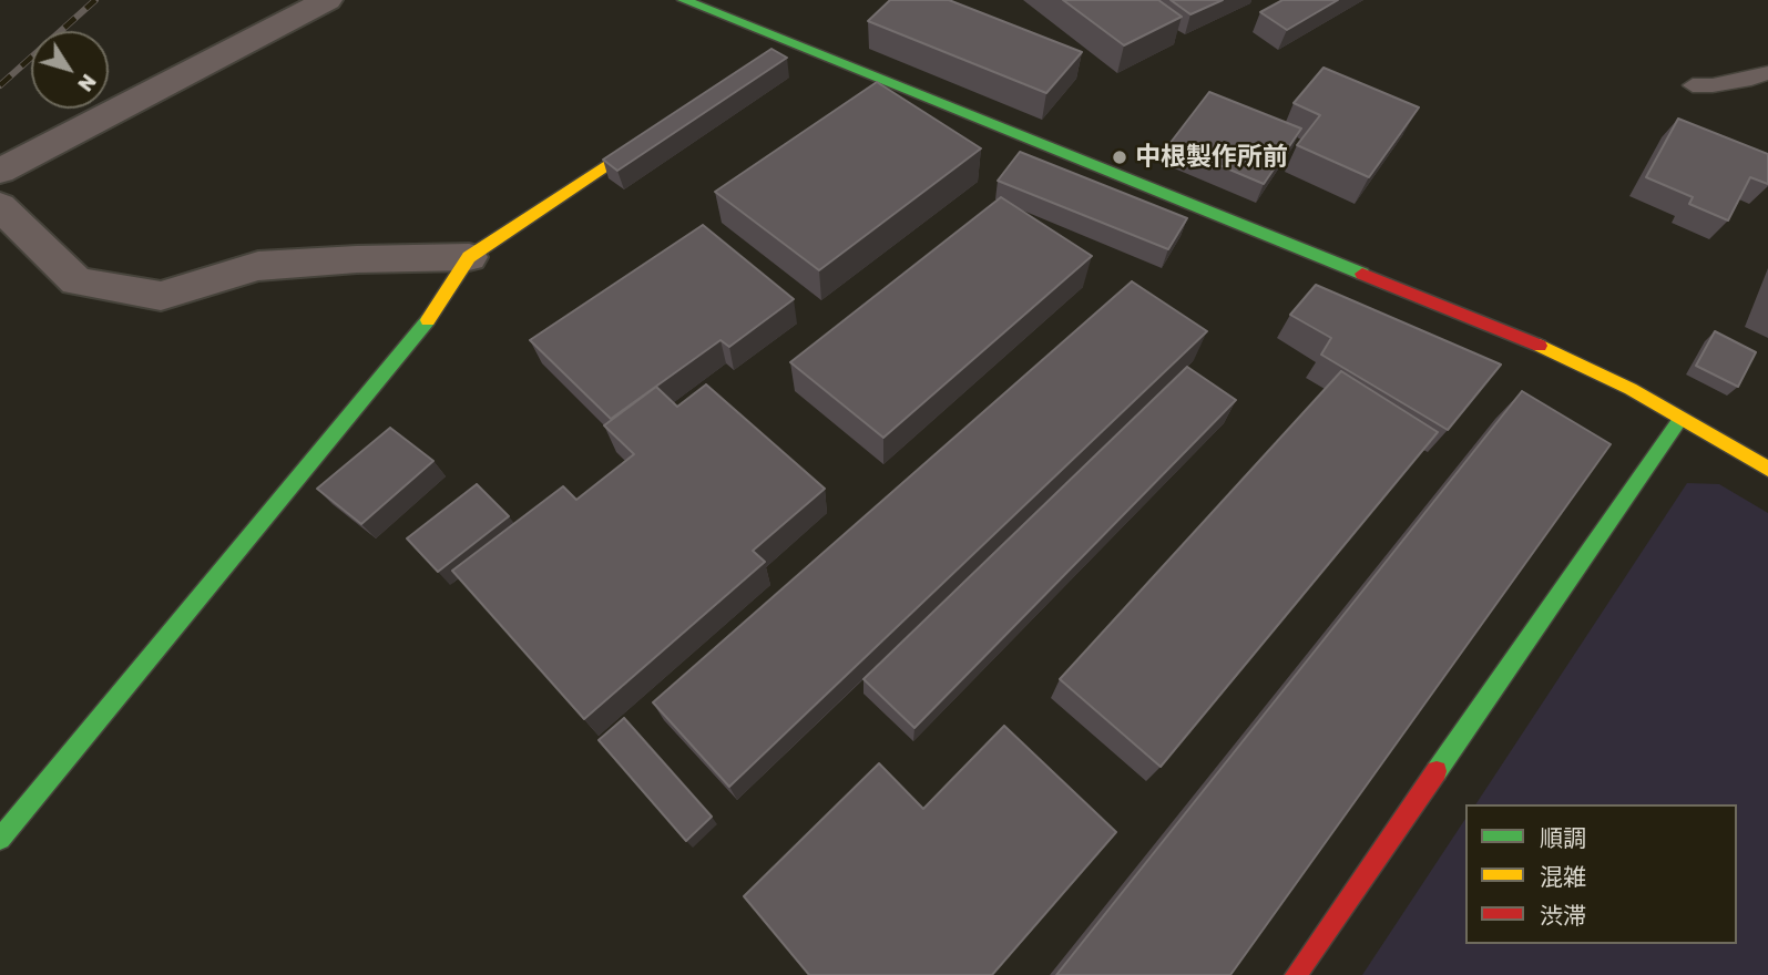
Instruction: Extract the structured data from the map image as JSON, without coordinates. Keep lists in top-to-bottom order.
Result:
{
  "places": ["中根製作所前"],
  "legend": ["順調", "混雑", "渋滞"],
  "north": "bottom right"
}
